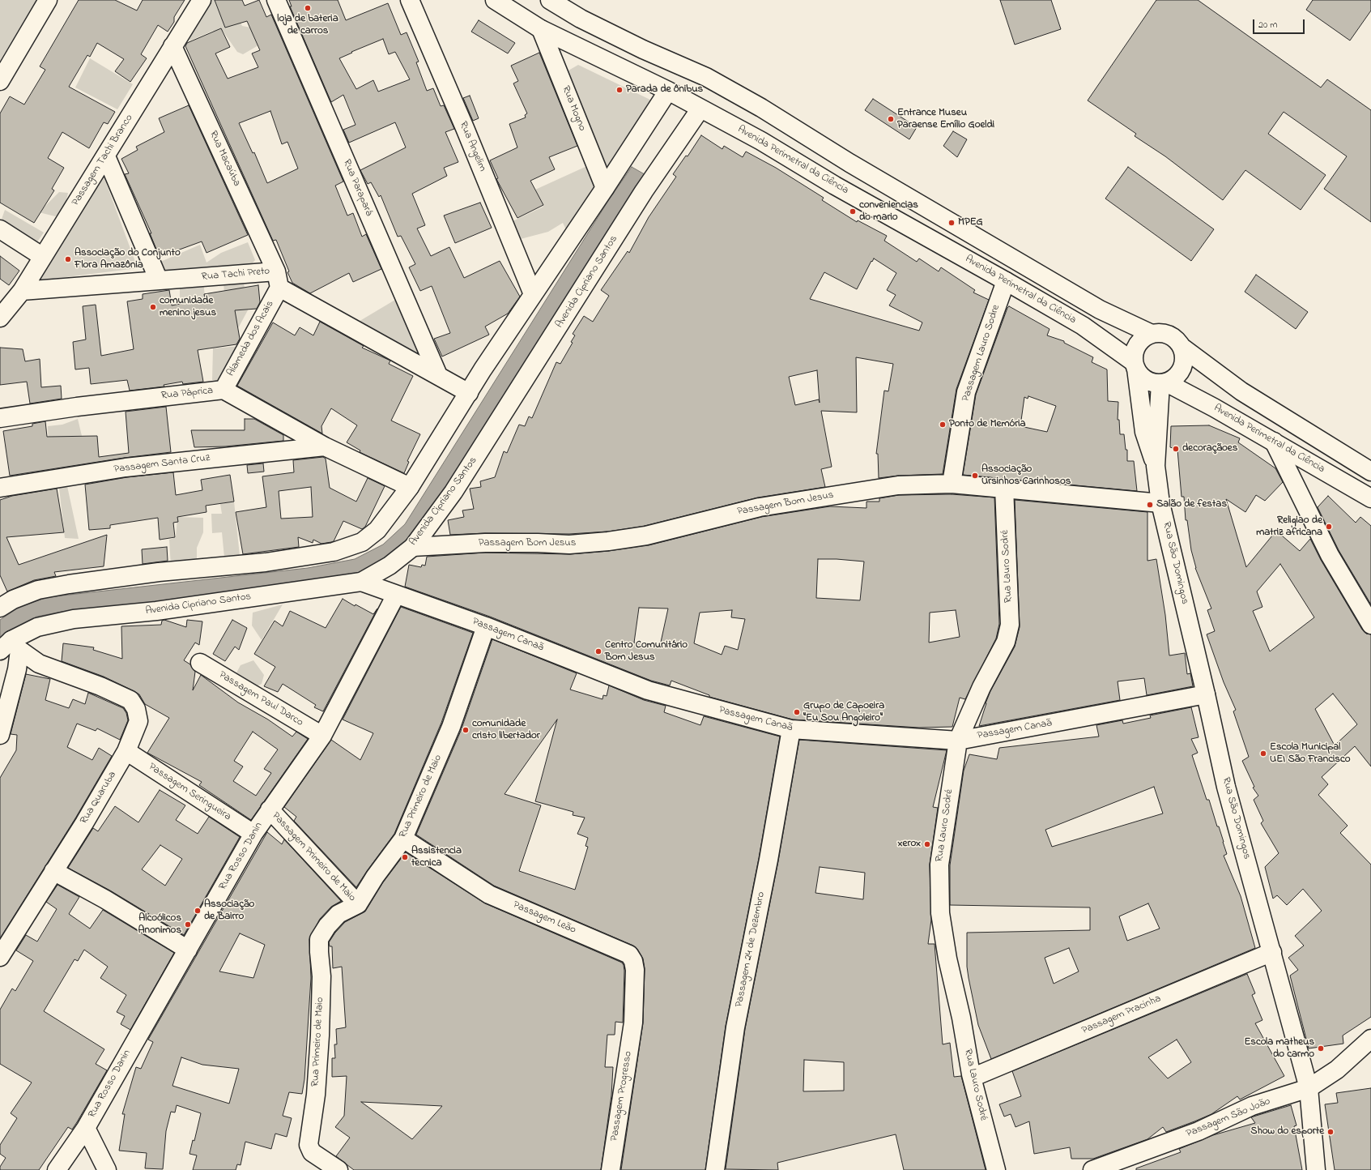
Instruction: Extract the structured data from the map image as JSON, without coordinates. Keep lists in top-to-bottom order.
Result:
{
  "streets": {
    "street": [
      "Rua Mogno",
      "Rua Angelim",
      "Rua Macaúba",
      "Passagem Tachi Branco",
      "Avenida Perimetral da Ciência",
      "Rua Parapará",
      "Rua Tachi Preto",
      "Avenida Cipriano Santos",
      "Alameda dos Acais",
      "Passagem Lauro Sodre",
      "Rua Páprica",
      "Passagem Santa Cruz",
      "Passagem Bom Jesus",
      "Rua São Domingos",
      "Rua Lauro Sodré",
      "Passagem Canaã",
      "Passagem Paul Darco",
      "Passagem Seringueira",
      "Rua Primeiro de Maio",
      "Rua Quaruba",
      "Rua Rosso Danin",
      "Passagem Primeiro de Maio",
      "Passagem Leão",
      "Passagem 24 de Dezembro",
      "Passagem Pracinha",
      "Passagem Progresso",
      "Passagem São João"
    ]
  },
  "crossings": [
    ["Rua Mogno", "Avenida Perimetral da Ciência"],
    ["Rua Macaúba", "Passagem Tachi Branco"],
    ["Rua Macaúba", "Rua Tachi Preto"],
    ["Rua Macaúba", "Alameda dos Acais"],
    ["Passagem Tachi Branco", "Rua Tachi Preto"],
    ["Avenida Perimetral da Ciência", "Avenida Cipriano Santos"],
    ["Avenida Perimetral da Ciência", "Passagem Lauro Sodre"],
    ["Avenida Perimetral da Ciência", "Rua São Domingos"],
    ["Rua Parapará", "Rua Tachi Preto"],
    ["Rua Tachi Preto", "Alameda dos Acais"],
    ["Avenida Cipriano Santos", "Passagem Bom Jesus"],
    ["Avenida Cipriano Santos", "Passagem Canaã"],
    ["Avenida Cipriano Santos", "Rua Quaruba"],
    ["Alameda dos Acais", "Rua Páprica"],
    ["Passagem Lauro Sodre", "Passagem Bom Jesus"],
    ["Rua Páprica", "Passagem Santa Cruz"],
    ["Passagem Bom Jesus", "Rua São Domingos"],
    ["Passagem Bom Jesus", "Rua Lauro Sodré"],
    ["Rua São Domingos", "Passagem Canaã"],
    ["Rua São Domingos", "Passagem Pracinha"],
    ["Rua São Domingos", "Passagem São João"],
    ["Rua Lauro Sodré", "Passagem Canaã"],
    ["Rua Lauro Sodré", "Passagem Pracinha"],
    ["Passagem Canaã", "Rua Primeiro de Maio"],
    ["Passagem Canaã", "Rua Rosso Danin"],
    ["Passagem Canaã", "Passagem 24 de Dezembro"],
    ["Passagem Paul Darco", "Rua Rosso Danin"],
    ["Passagem Seringueira", "Rua Quaruba"],
    ["Passagem Seringueira", "Rua Rosso Danin"],
    ["Rua Primeiro de Maio", "Passagem Primeiro de Maio"],
    ["Rua Primeiro de Maio", "Passagem Leão"],
    ["Rua Rosso Danin", "Passagem Primeiro de Maio"],
    ["Passagem Leão", "Passagem Progresso"]
  ],
  "places": [
    "loja de bateria de carros",
    "Parada de ônibus",
    "Entrance Museu Paraense Emílio Goeldi",
    "conveniencias do mario",
    "MPEG",
    "Associação do Conjunto Flora Amazônia",
    "comunidade menino jesus",
    "Ponto de Memória",
    "decoraçãoes",
    "Associação Ursinhos Carinhosos",
    "Salão de festas",
    "Religiao de matriz africana",
    "Centro Comunitário Bom Jesus",
    "Grupo de Capoeira \"Eu Sou Angoleiro\"",
    "comunidade cristo libertador",
    "Escola Municipal UEI São Francisco",
    "xerox",
    "Assistencia tecnica",
    "Associação de Bairro",
    "Alcoólicos Anonimos",
    "Escola matheus do carmo",
    "Show do esporte"
  ],
  "scale_bar": "20 m"
}
